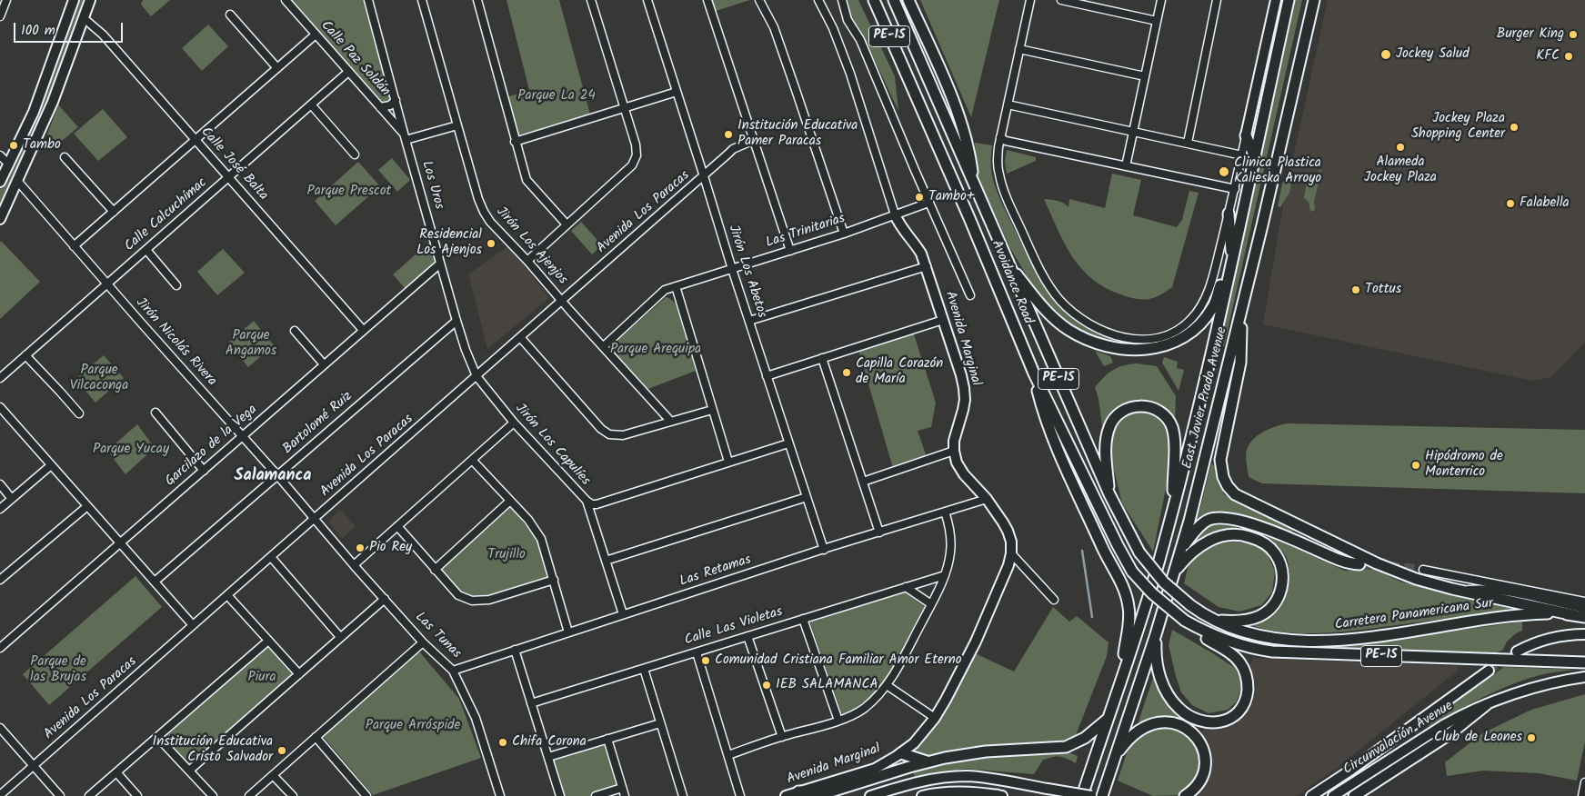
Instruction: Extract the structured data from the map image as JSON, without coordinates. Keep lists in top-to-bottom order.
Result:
{
  "streets": {
    "highway": [
      "PE-1S",
      "Avoidance Road",
      "East Javier Prado Avenue",
      "Carretera Panamericana Sur"
    ],
    "main road": ["Avenida Marginal", "Circunvalación Avenue"],
    "street": [
      "Calle Paz Soldán",
      "Calle José Balta",
      "Los Uros",
      "Avenida Los Paracas",
      "Calle Calcuchímac",
      "Las Trinitarias",
      "Jirón Los Ajenjos",
      "Jirón Los Abetos",
      "Jirón Nicolás Rivera",
      "Bartolomé Ruiz",
      "Jirón Los Capulíes",
      "Garcilazo de la Vega",
      "Las Retamas",
      "Calle Las Violetas",
      "Las Tunas"
    ]
  },
  "crossings": [
    ["PE-1S", "Avoidance Road"],
    ["Calle Paz Soldán", "Los Uros"],
    ["Calle Paz Soldán", "Calle Calcuchímac"],
    ["Calle José Balta", "Calle Calcuchímac"],
    ["Calle José Balta", "Garcilazo de la Vega"],
    ["Los Uros", "Avenida Los Paracas"],
    ["Los Uros", "Bartolomé Ruiz"],
    ["Los Uros", "Jirón Los Capulíes"],
    ["Los Uros", "Garcilazo de la Vega"],
    ["Avenida Los Paracas", "Jirón Los Ajenjos"],
    ["Avenida Los Paracas", "Jirón Los Abetos"],
    ["Avenida Los Paracas", "Jirón Nicolás Rivera"],
    ["Avenida Los Paracas", "Jirón Los Capulíes"],
    ["Avenida Los Paracas", "Las Tunas"],
    ["Calle Calcuchímac", "Jirón Nicolás Rivera"],
    ["Las Trinitarias", "Jirón Los Ajenjos"],
    ["Las Trinitarias", "Jirón Los Abetos"],
    ["Las Trinitarias", "Avenida Marginal"],
    ["Jirón Los Abetos", "Las Retamas"],
    ["Avoidance Road", "Carretera Panamericana Sur"],
    ["Avenida Marginal", "Las Retamas"],
    ["Jirón Nicolás Rivera", "Bartolomé Ruiz"],
    ["Jirón Nicolás Rivera", "Garcilazo de la Vega"],
    ["Jirón Nicolás Rivera", "Las Tunas"],
    ["Jirón Los Capulíes", "Las Retamas"],
    ["Las Retamas", "Las Tunas"]
  ],
  "districts": ["Salamanca"],
  "parks": [
    "Parque La 24",
    "Parque Prescot",
    "Parque Angamos",
    "Parque Arequipa",
    "Parque Vilcaconga",
    "Parque Yucay",
    "Trujillo",
    "Parque de las Brujas",
    "Piura",
    "Parque Arróspide"
  ],
  "places": [
    "Burger King",
    "Jockey Salud",
    "KFC",
    "Jockey Plaza Shopping Center",
    "Institución Educativa Pamer Paracas",
    "Tambo",
    "Alameda Jockey Plaza",
    "Clinica Plastica Kalieska Arroyo",
    "Tambo+",
    "Falabella",
    "Residencial Los Ajenjos",
    "Tottus",
    "Capilla Corazón de María",
    "Hipódromo de Monterrico",
    "Pio Rey",
    "Comunidad Cristiana Familiar Amor Eterno",
    "IEB SALAMANCA",
    "Club de Leones",
    "Chifa Corona",
    "Institución Educativa Cristo Salvador"
  ],
  "scale_bar": "100 m"
}
